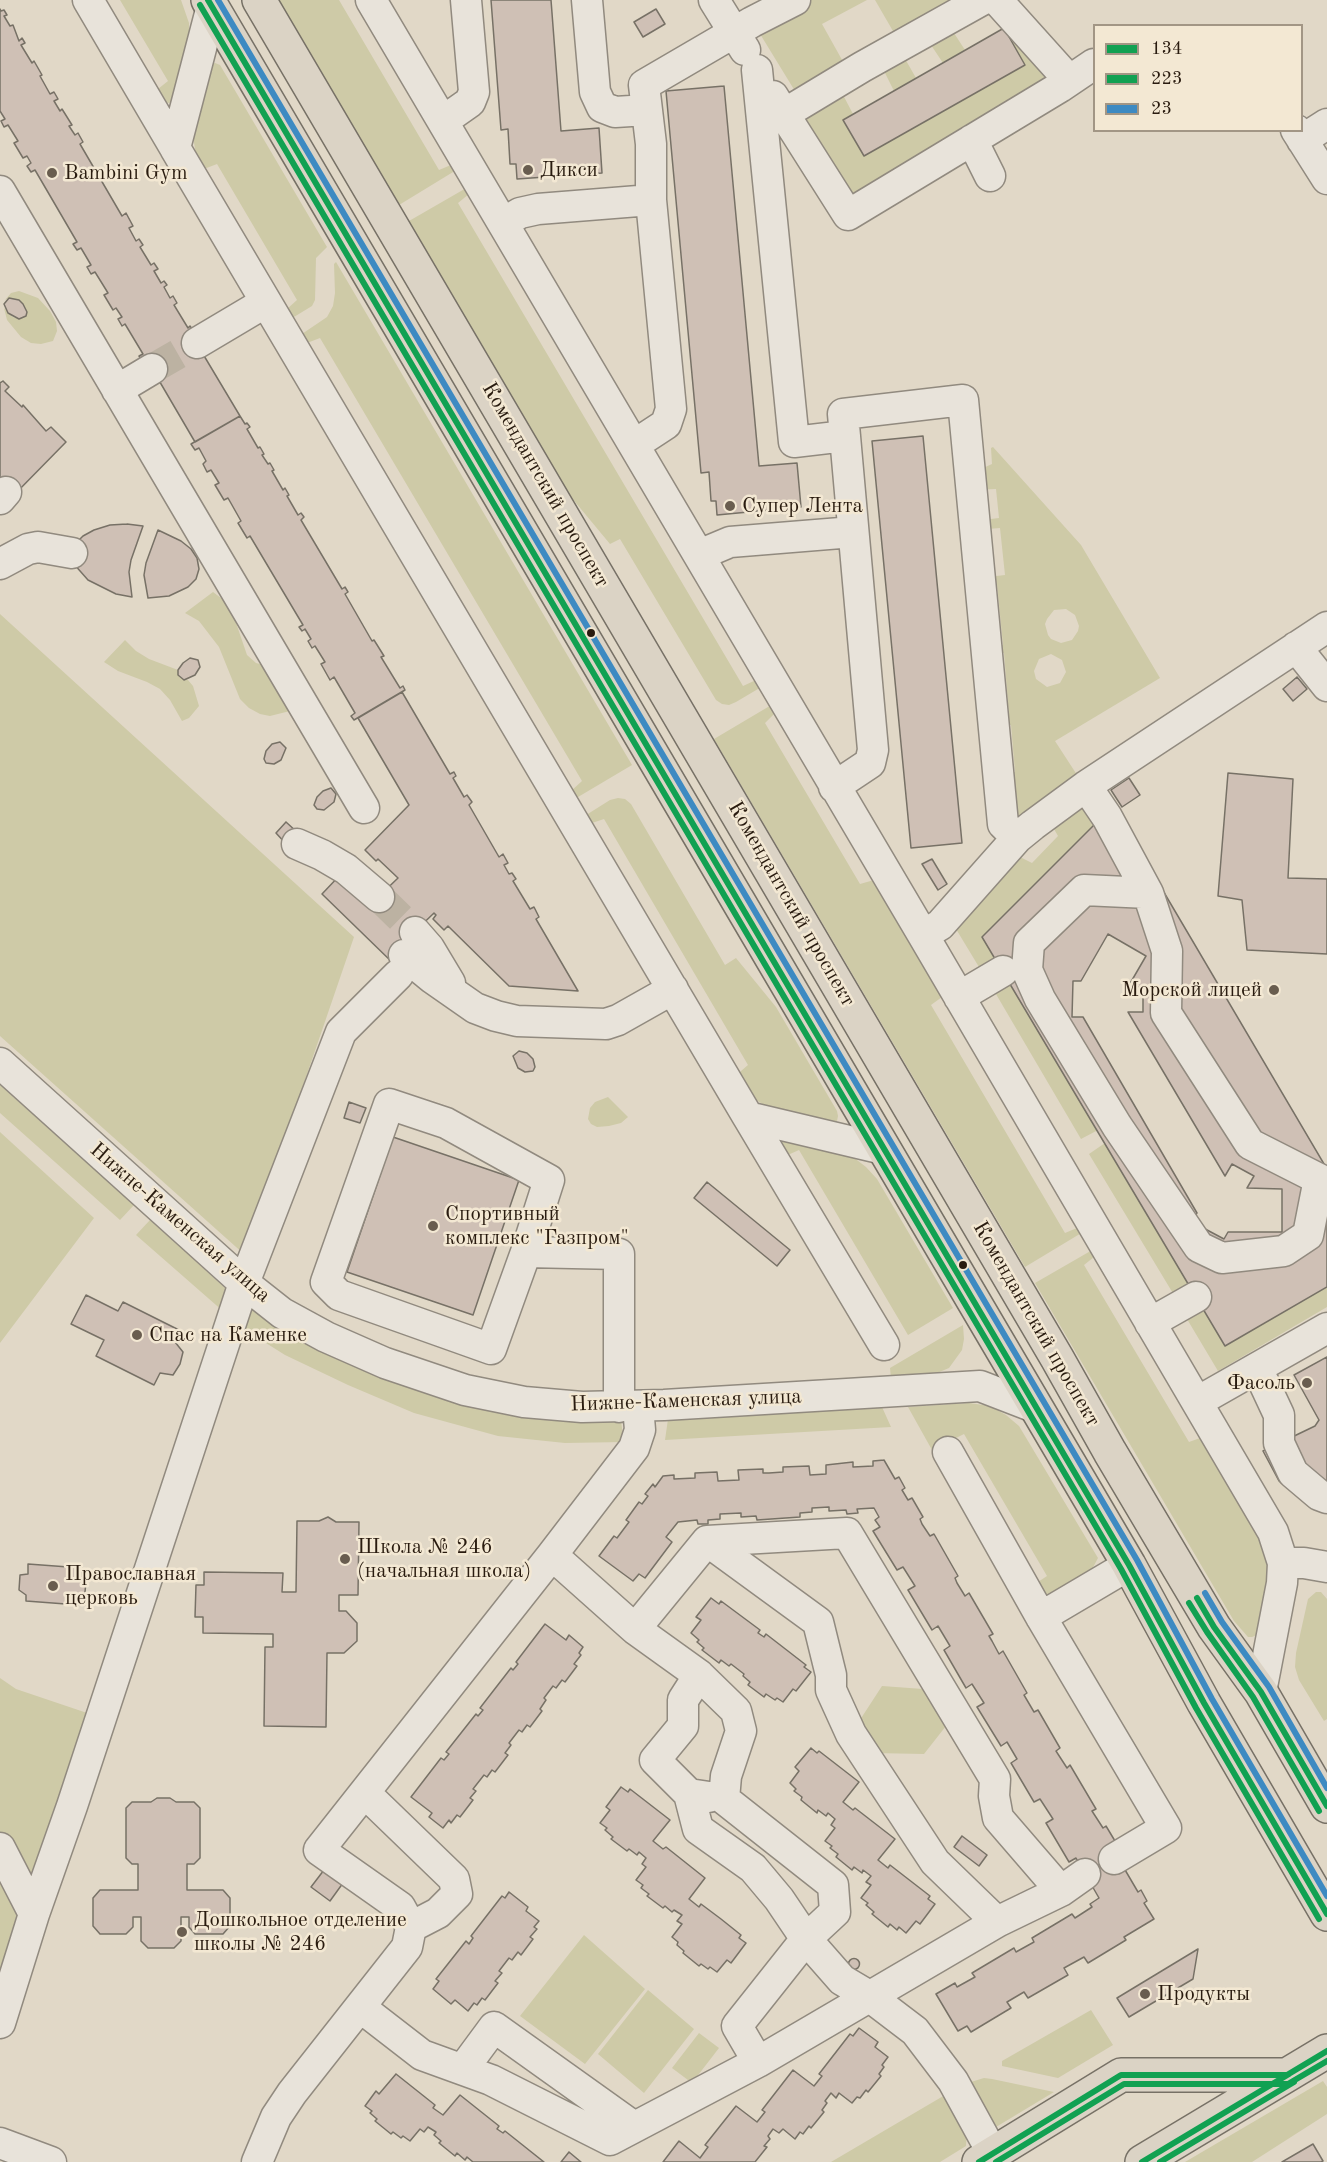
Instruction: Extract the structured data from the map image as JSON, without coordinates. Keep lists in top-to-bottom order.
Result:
{
  "streets": {
    "main road": ["Комендантский проспект"],
    "street": ["Нижне-Каменская улица"]
  },
  "crossings": [
    ["Комендантский проспект", "Нижне-Каменская улица"]
  ],
  "places": [
    "Дикси",
    "Bambini Gym",
    "Супер Лента",
    "Морской лицей",
    "Спортивный комплекс \"Газпром\"",
    "Спас на Каменке",
    "Фасоль",
    "Школа № 246 (начальная школа)",
    "Православная церковь",
    "Дошкольное отделение школы № 246",
    "Продукты"
  ],
  "lines": ["transit line 134", "transit line 23", "transit line 223"],
  "legend": ["134", "223", "23"]
}
